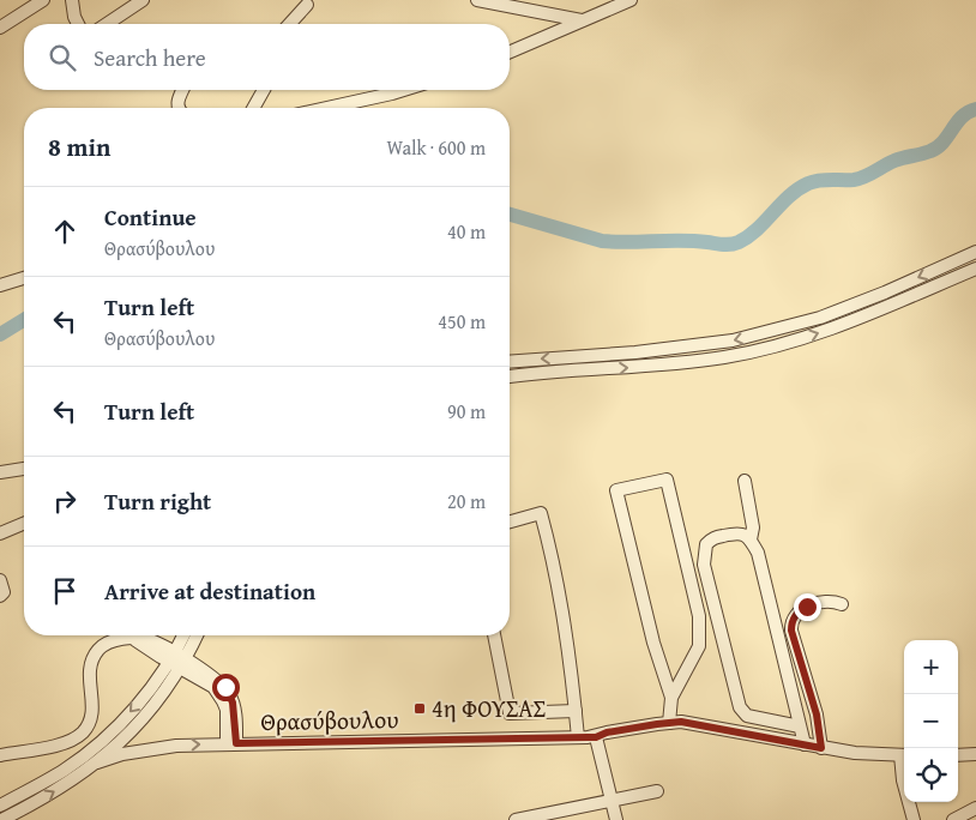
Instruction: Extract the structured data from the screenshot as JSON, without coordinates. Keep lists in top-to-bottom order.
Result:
{
  "streets": {
    "street": ["Θρασύβουλου"]
  },
  "places": {
    "transit": ["4η ΦΟΥΣΑΣ"]
  },
  "page": {
    "search": "Search here",
    "heading": ["8 min", "Walk · 600 m"],
    "list": [
      ["Continue", "Θρασύβουλου", "40 m"],
      ["Turn left", "Θρασύβουλου", "450 m"],
      ["Turn left", "90 m"],
      ["Turn right", "20 m"],
      "Arrive at destination"
    ],
    "map_buttons": ["+", "−"]
  }
}
